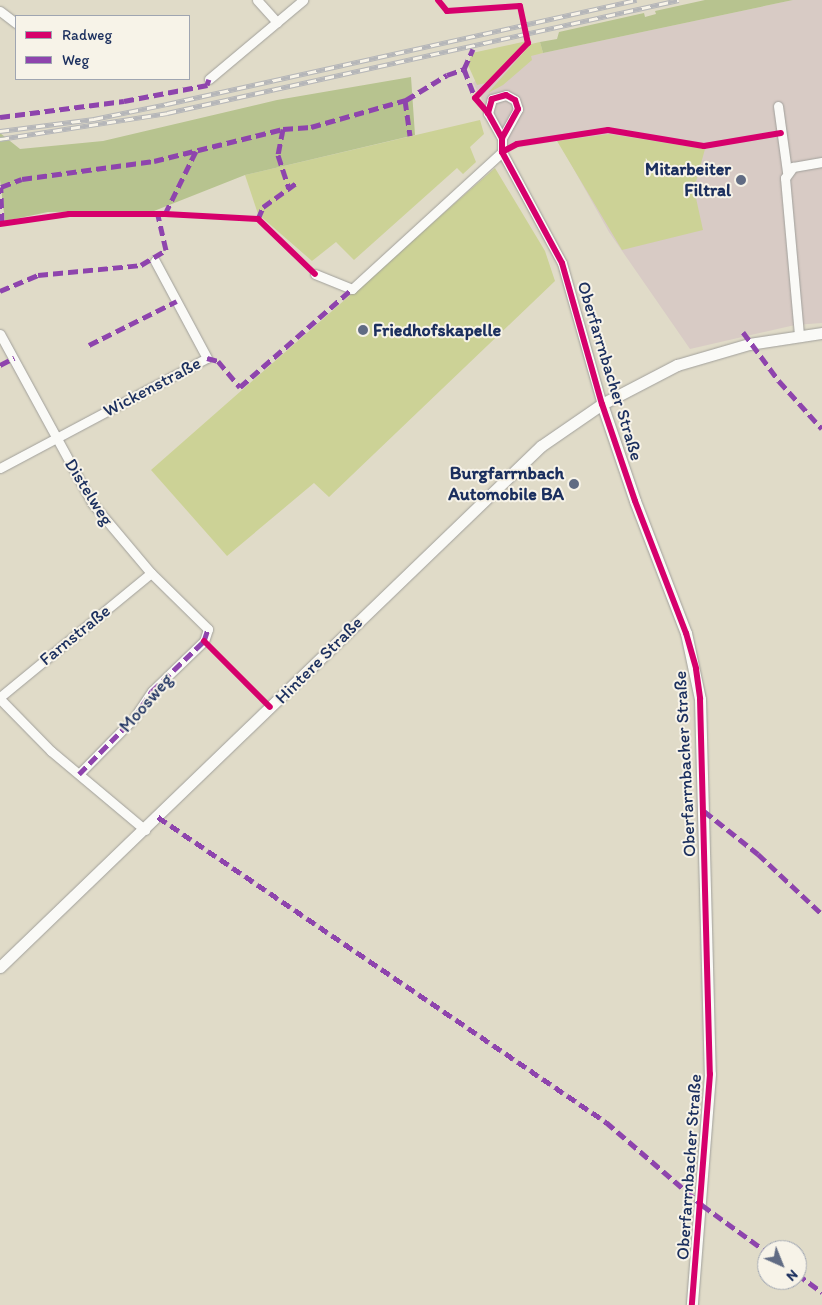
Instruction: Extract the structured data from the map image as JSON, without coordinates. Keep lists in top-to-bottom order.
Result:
{
  "streets": {
    "street": [
      "Oberfarrnbacher Straße",
      "Wickenstraße",
      "Distelweg",
      "Farnstraße",
      "Hintere Straße",
      "Moosweg"
    ]
  },
  "crossings": [
    ["Oberfarrnbacher Straße", "Hintere Straße"],
    ["Wickenstraße", "Distelweg"],
    ["Distelweg", "Farnstraße"],
    ["Distelweg", "Moosweg"]
  ],
  "places": ["Mitarbeiter Filtral", "Friedhofskapelle", "Burgfarrnbach Automobile BA"],
  "legend": ["Radweg", "Weg"],
  "north": "bottom right"
}
